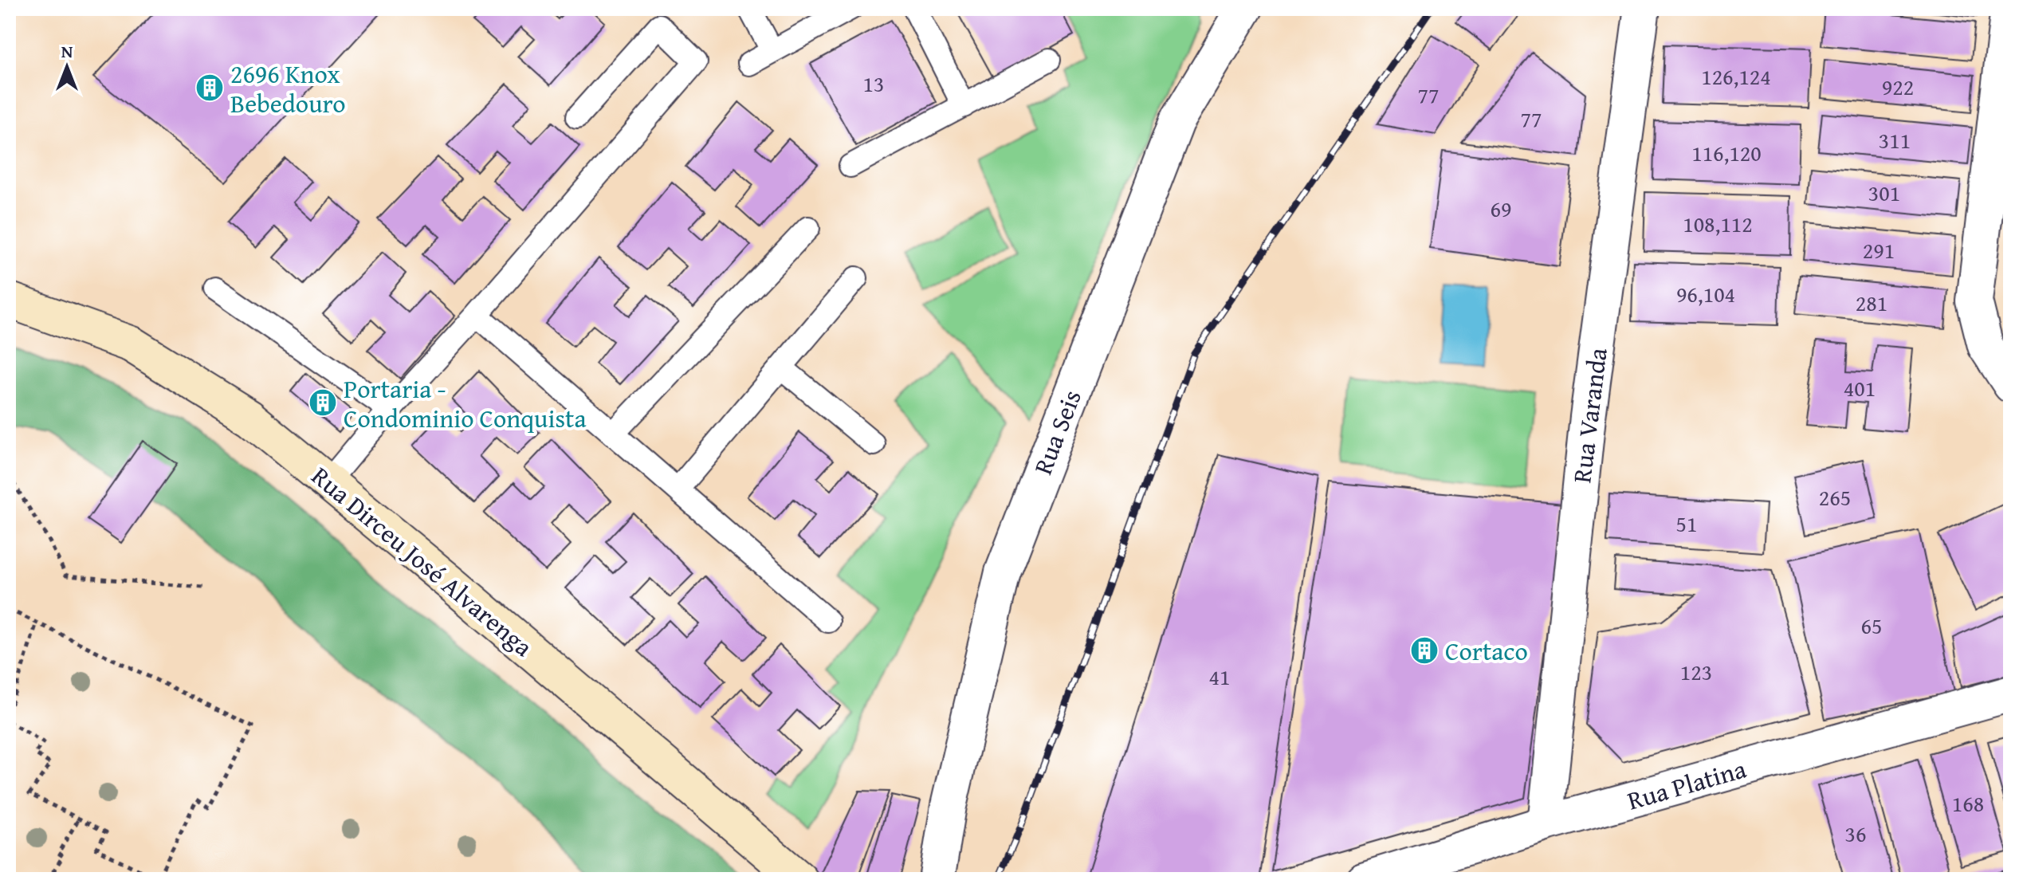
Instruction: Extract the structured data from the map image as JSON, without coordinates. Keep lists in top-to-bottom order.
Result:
{
  "streets": {
    "main road": ["Rua Dirceu José Alvarenga"],
    "street": ["Rua Varanda", "Rua Seis", "Rua Platina"]
  },
  "crossings": [
    ["Rua Varanda", "Rua Platina"]
  ],
  "places": {
    "building": ["2696 Knox Bebedouro", "Portaria - Condominio Conquista", "Cortaco"]
  },
  "house_numbers": [
    "126,124",
    "13",
    "922",
    "77",
    "77",
    "311",
    "116,120",
    "301",
    "69",
    "108,112",
    "291",
    "96,104",
    "281",
    "401",
    "265",
    "51",
    "65",
    "123",
    "41",
    "168",
    "36"
  ],
  "north": "top"
}
